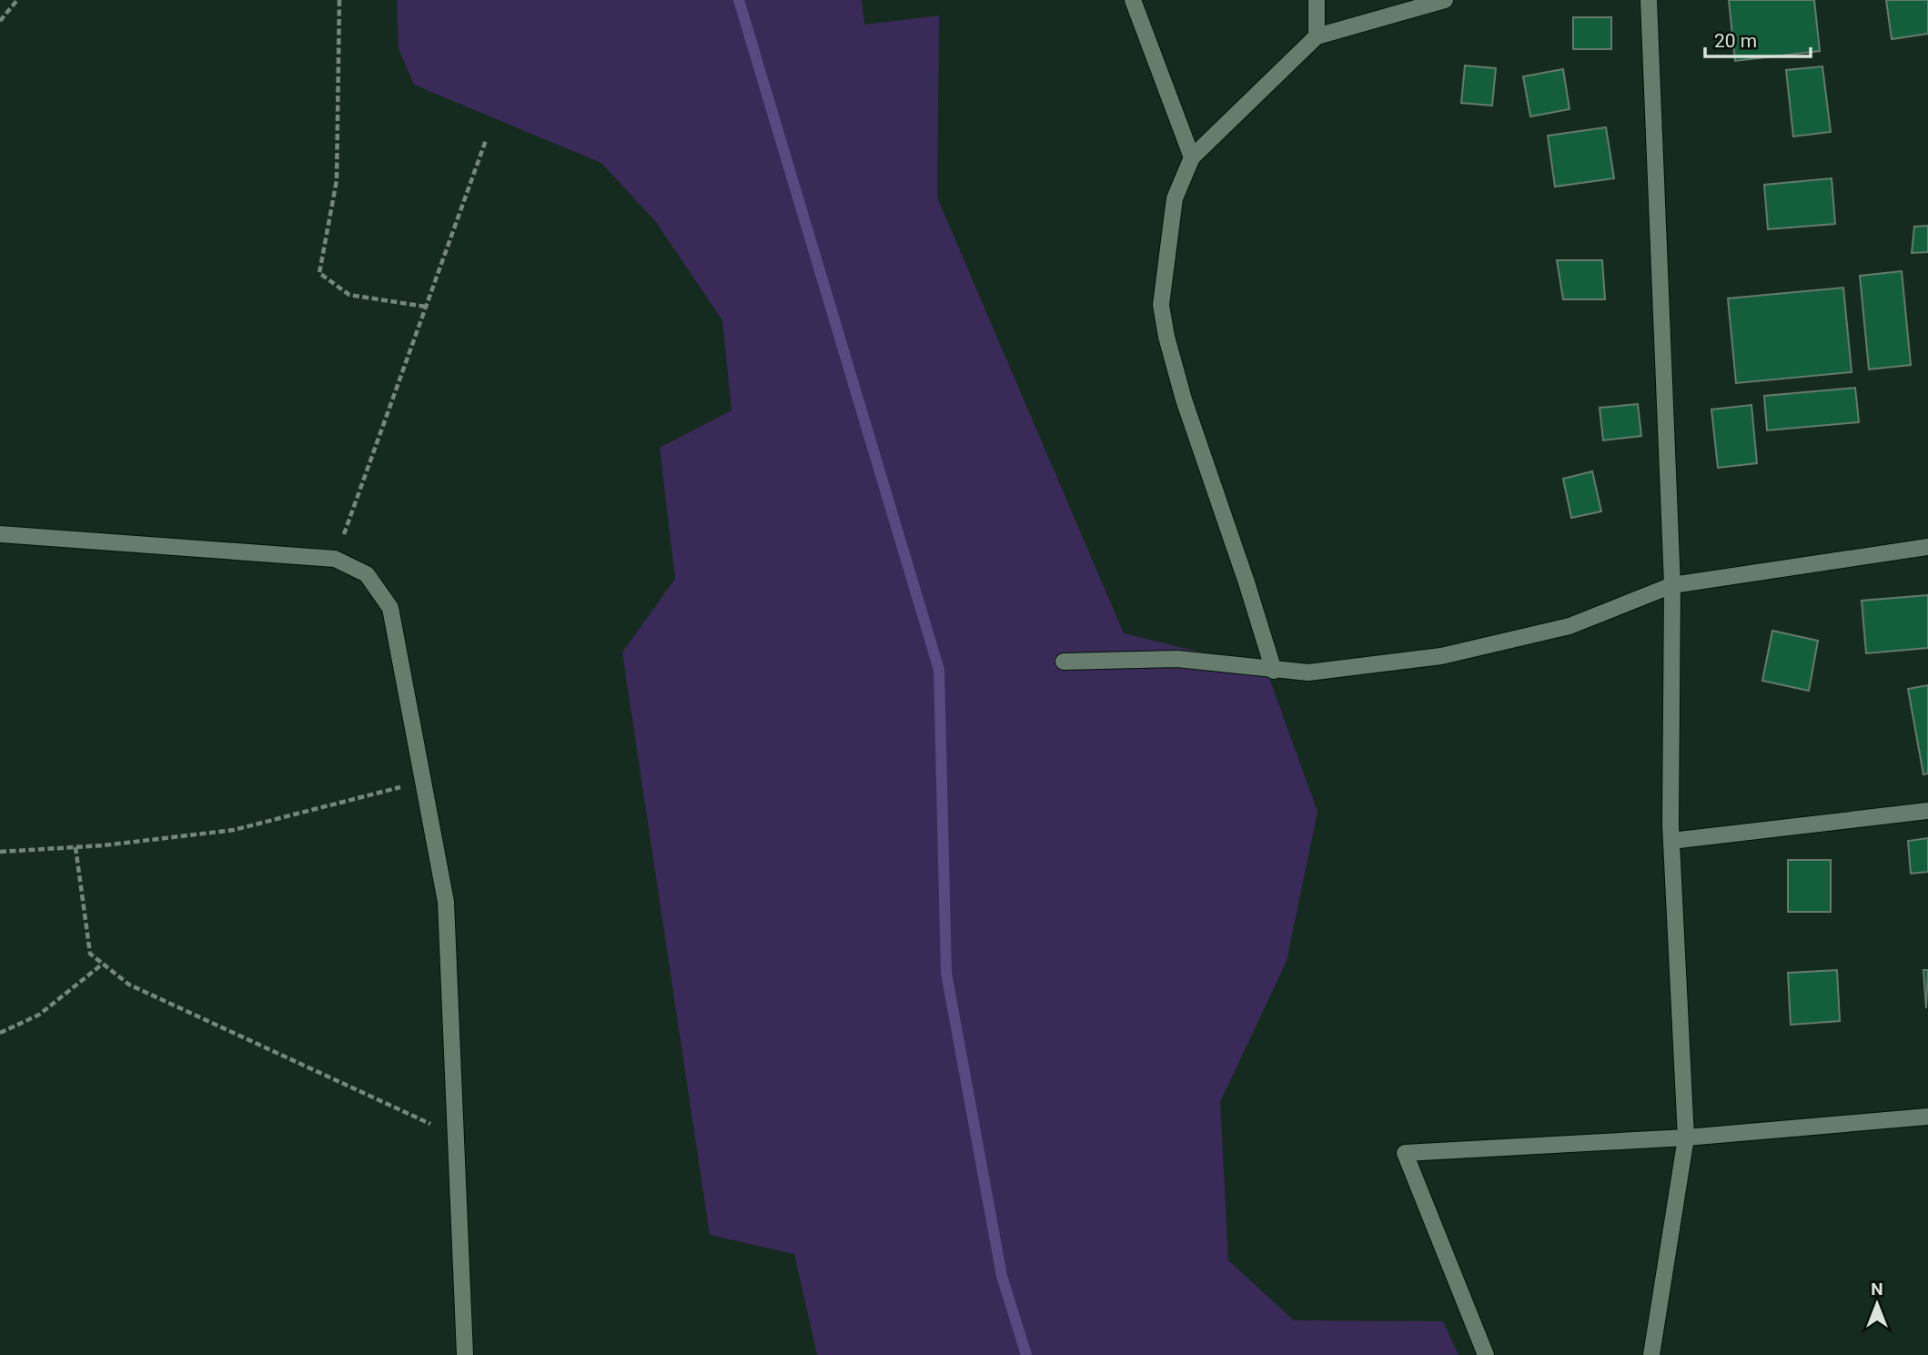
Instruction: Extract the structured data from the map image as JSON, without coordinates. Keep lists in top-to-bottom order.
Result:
{
  "scale_bar": "20 m",
  "north": "top"
}
